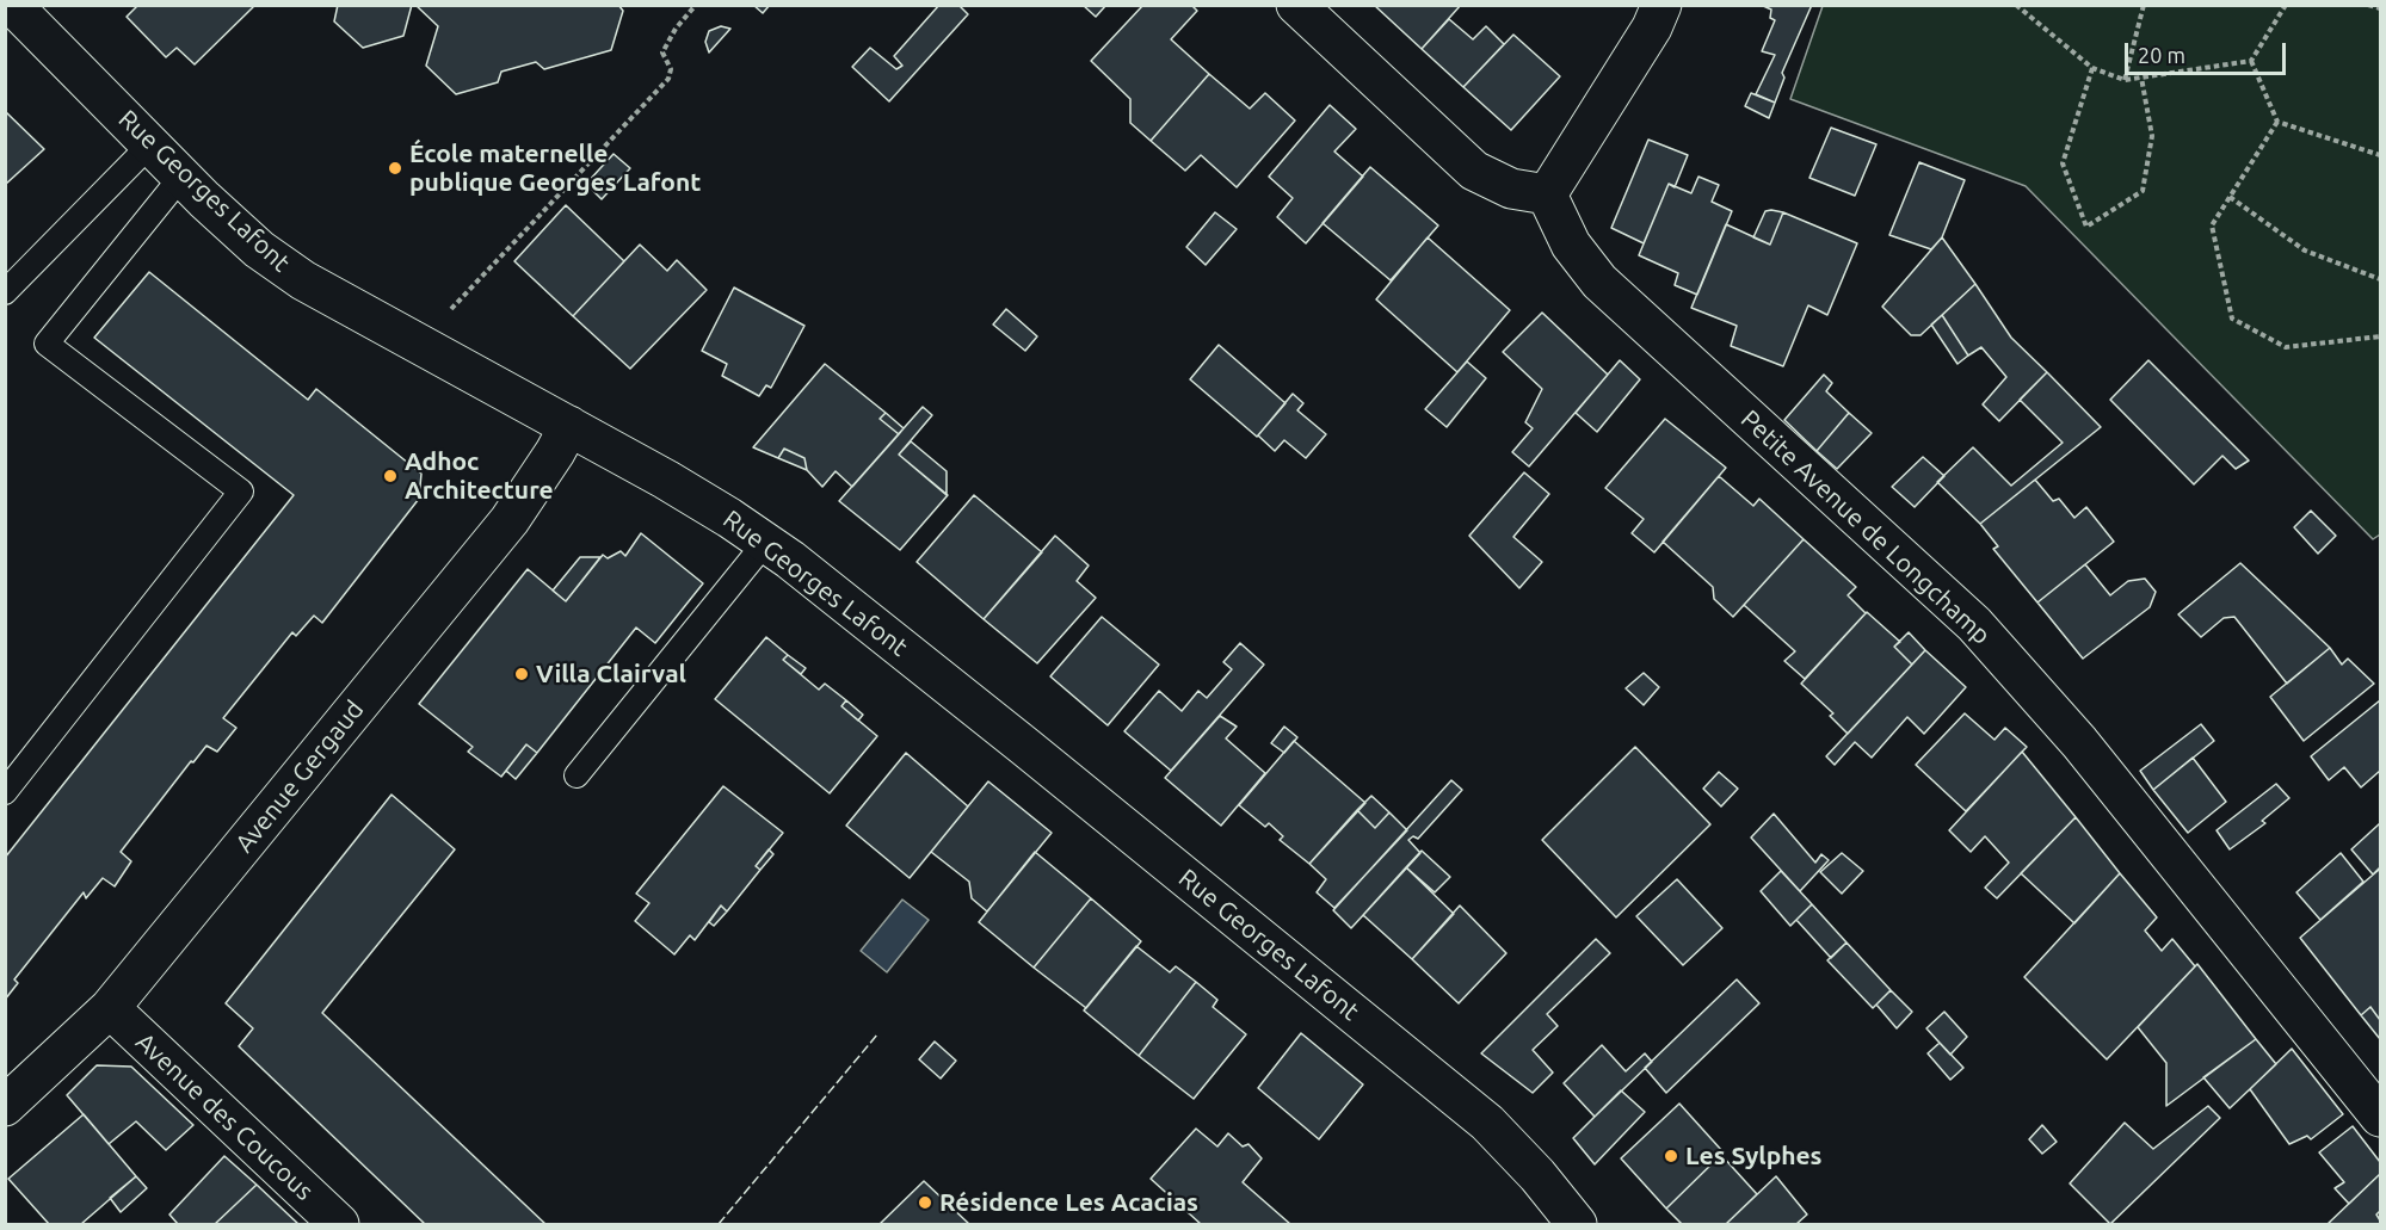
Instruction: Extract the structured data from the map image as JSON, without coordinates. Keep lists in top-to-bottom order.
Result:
{
  "streets": {
    "street": [
      "Rue Georges Lafont",
      "Petite Avenue de Longchamp",
      "Avenue Gergaud",
      "Avenue des Coucous"
    ]
  },
  "crossings": [
    ["Rue Georges Lafont", "Avenue Gergaud"],
    ["Avenue Gergaud", "Avenue des Coucous"]
  ],
  "places": [
    "École maternelle publique Georges Lafont",
    "Adhoc Architecture",
    "Villa Clairval",
    "Les Sylphes",
    "Résidence Les Acacias"
  ],
  "scale_bar": "20 m"
}
